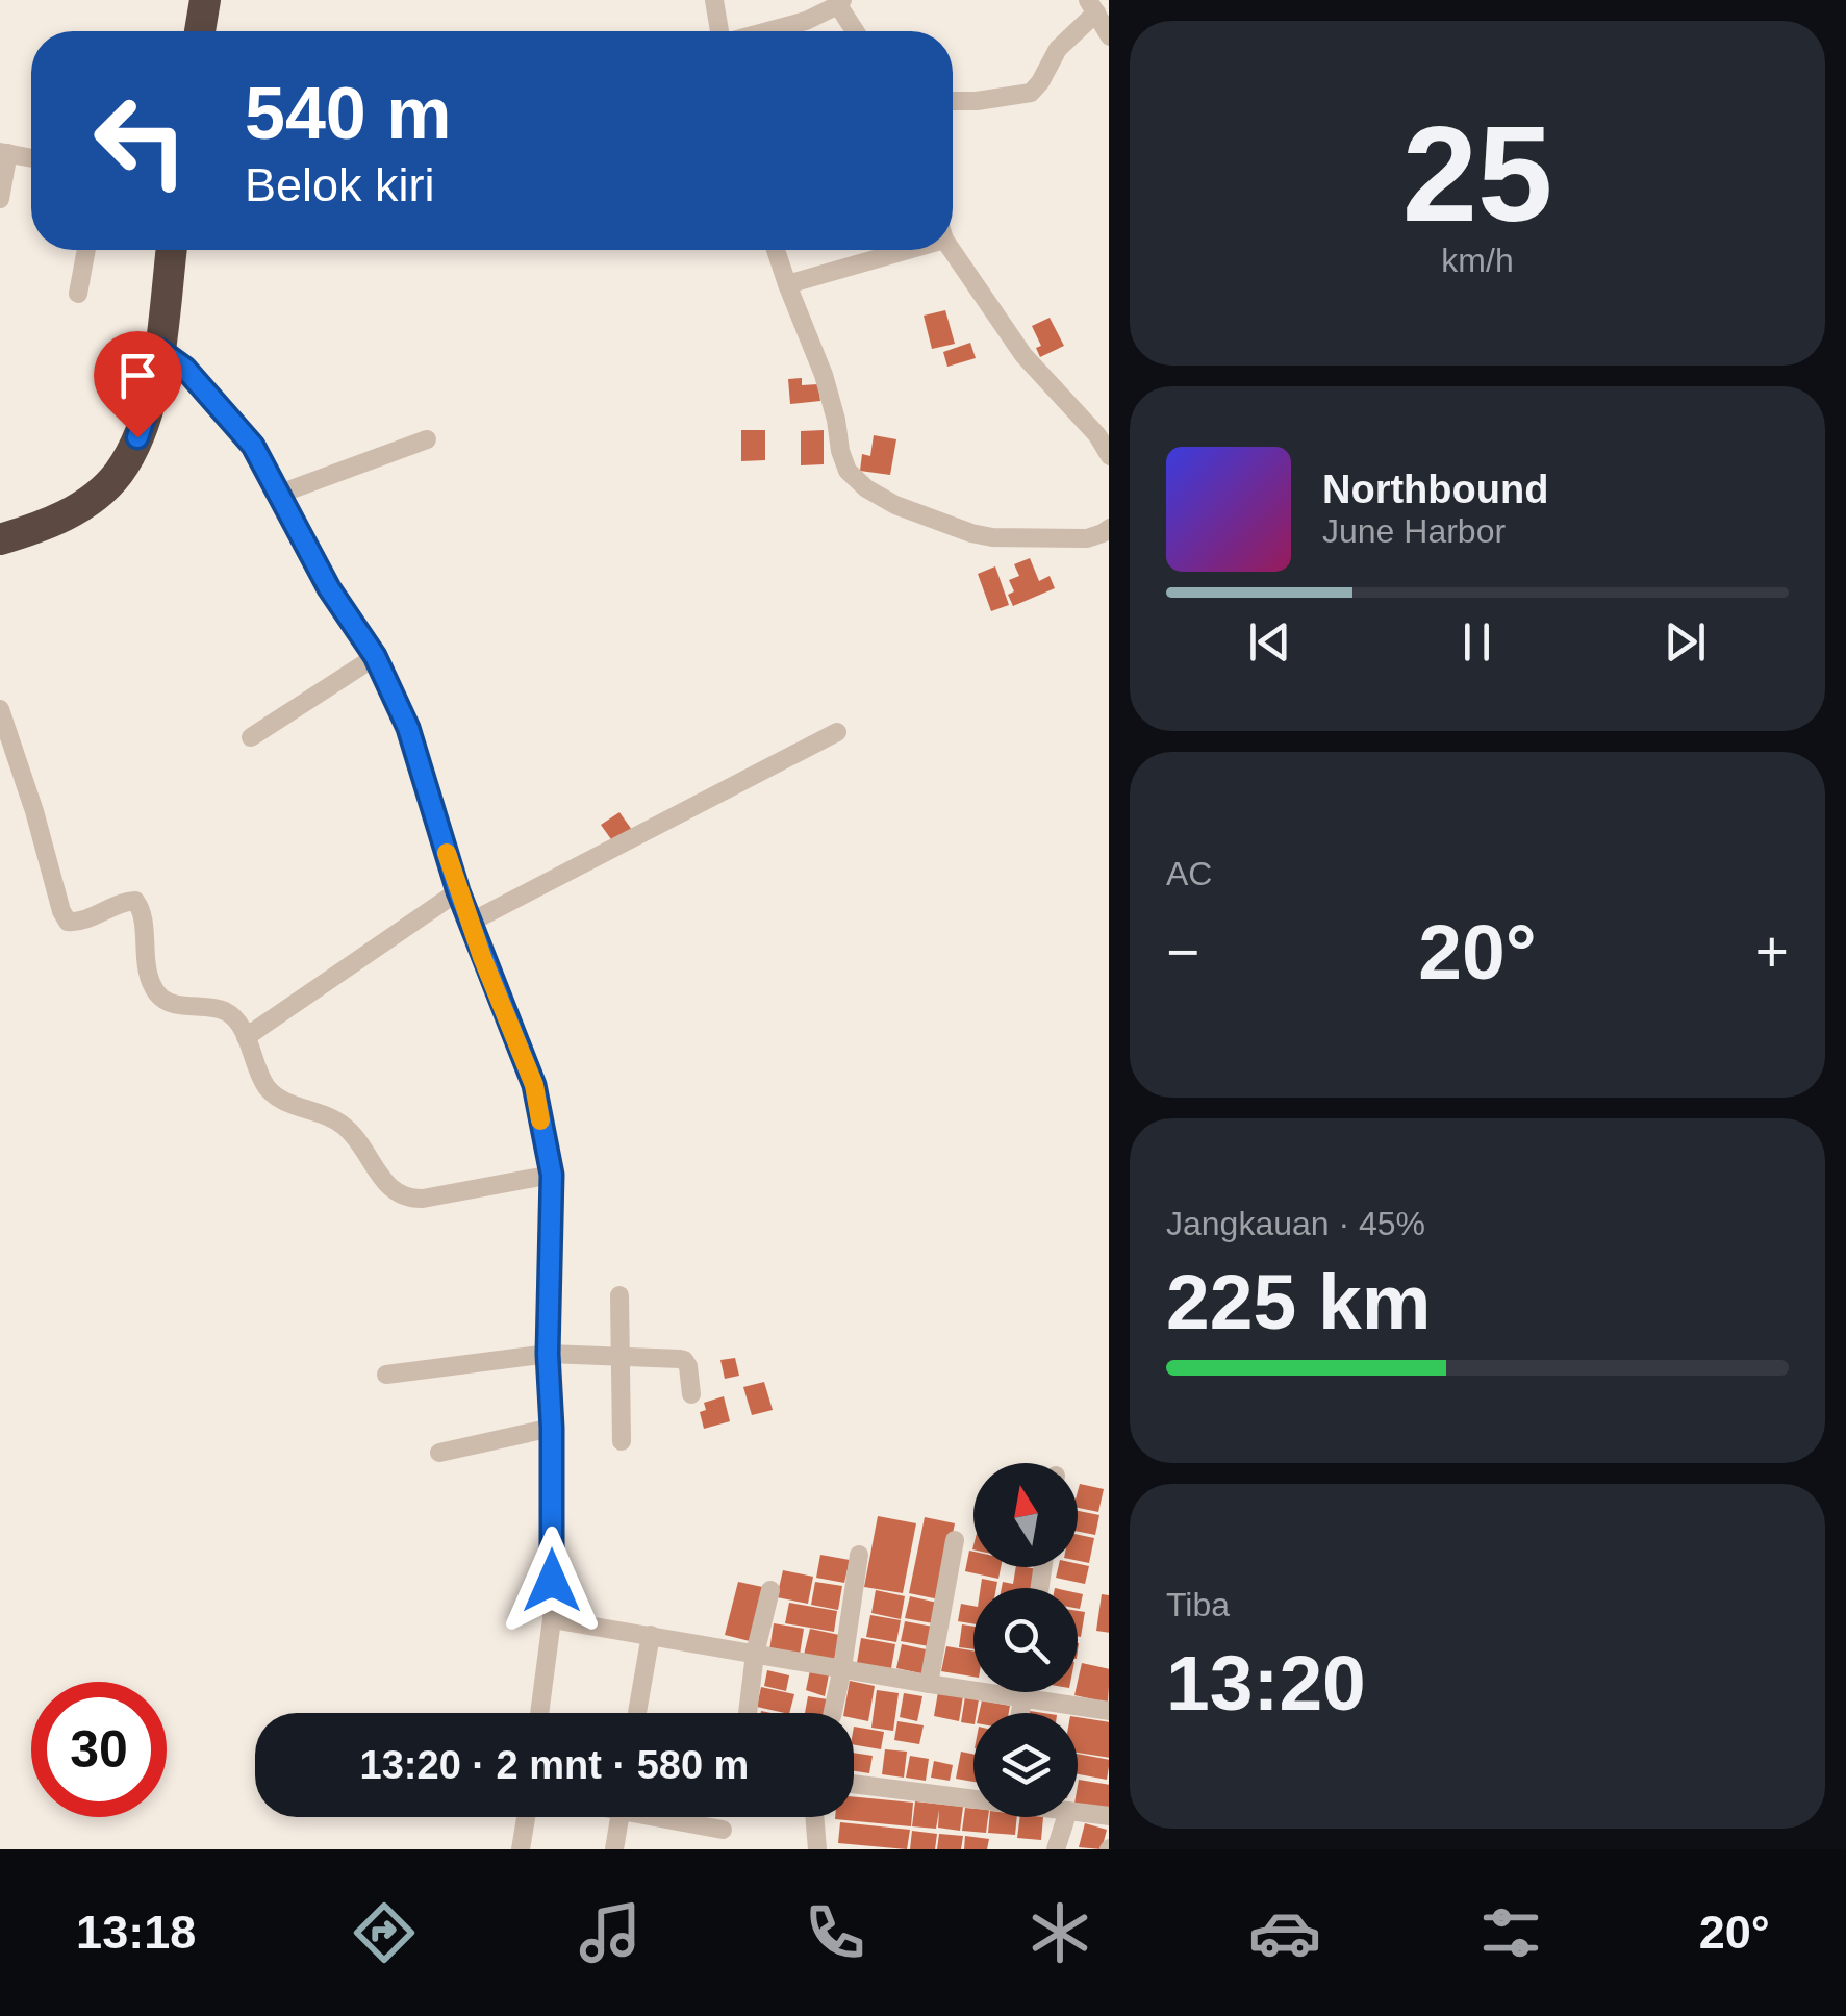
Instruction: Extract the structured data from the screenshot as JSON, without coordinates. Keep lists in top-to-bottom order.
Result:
{
  "north": "top",
  "page": {
    "tile": [
      ["25", "km/h"],
      "AC",
      ["Jangkauan · 45%", "225 km"],
      ["Tiba", "13:20"]
    ],
    "turn": ["540 m", "Belok kiri"],
    "song": ["Northbound", "June Harbor"],
    "heat": ["−", "20°", "+"],
    "limit": "30",
    "trip": "13:20 · 2 mnt · 580 m",
    "tabs": ["13:18", "20°"]
  }
}
